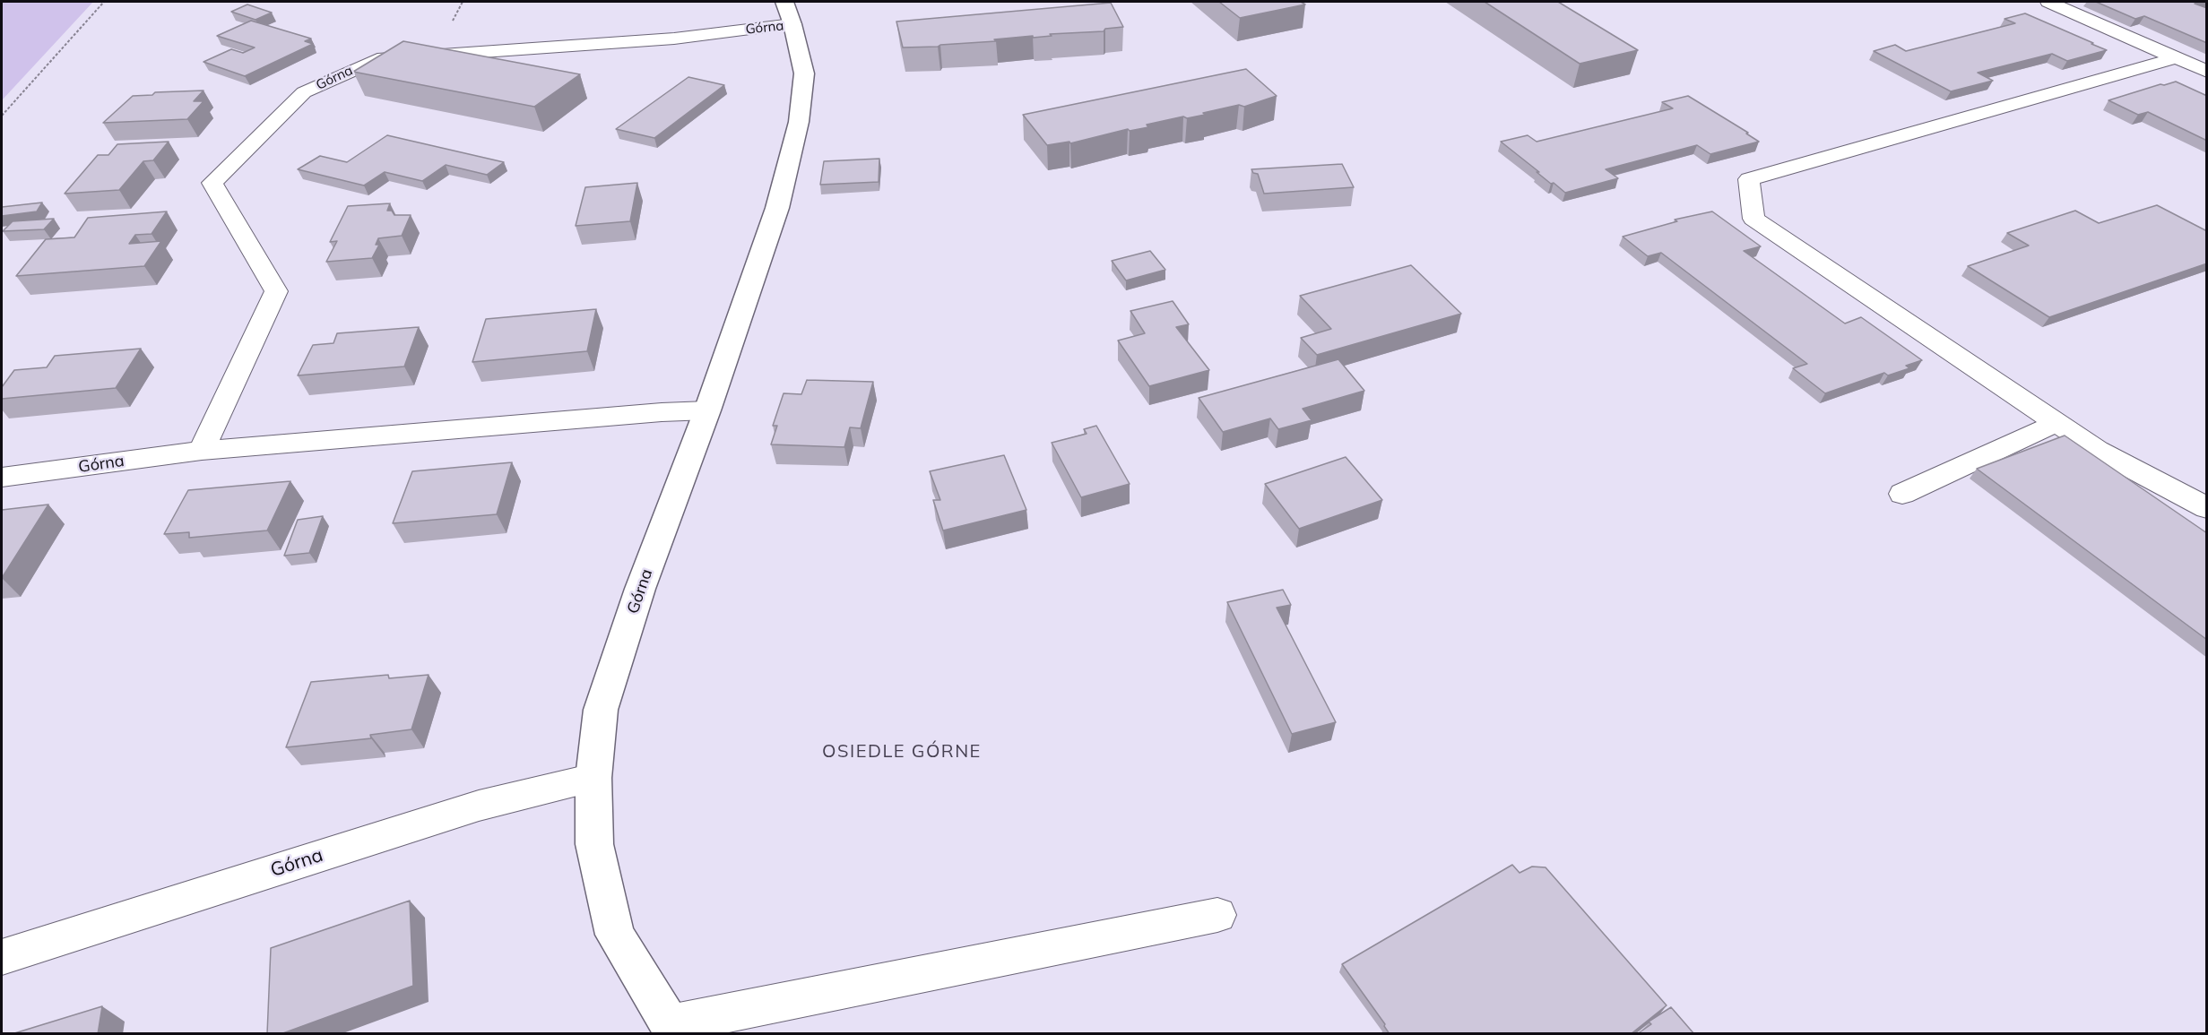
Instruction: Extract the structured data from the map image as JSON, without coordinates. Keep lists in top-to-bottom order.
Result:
{
  "streets": {
    "street": ["Górna"]
  },
  "districts": ["OSIEDLE GÓRNE"]
}
